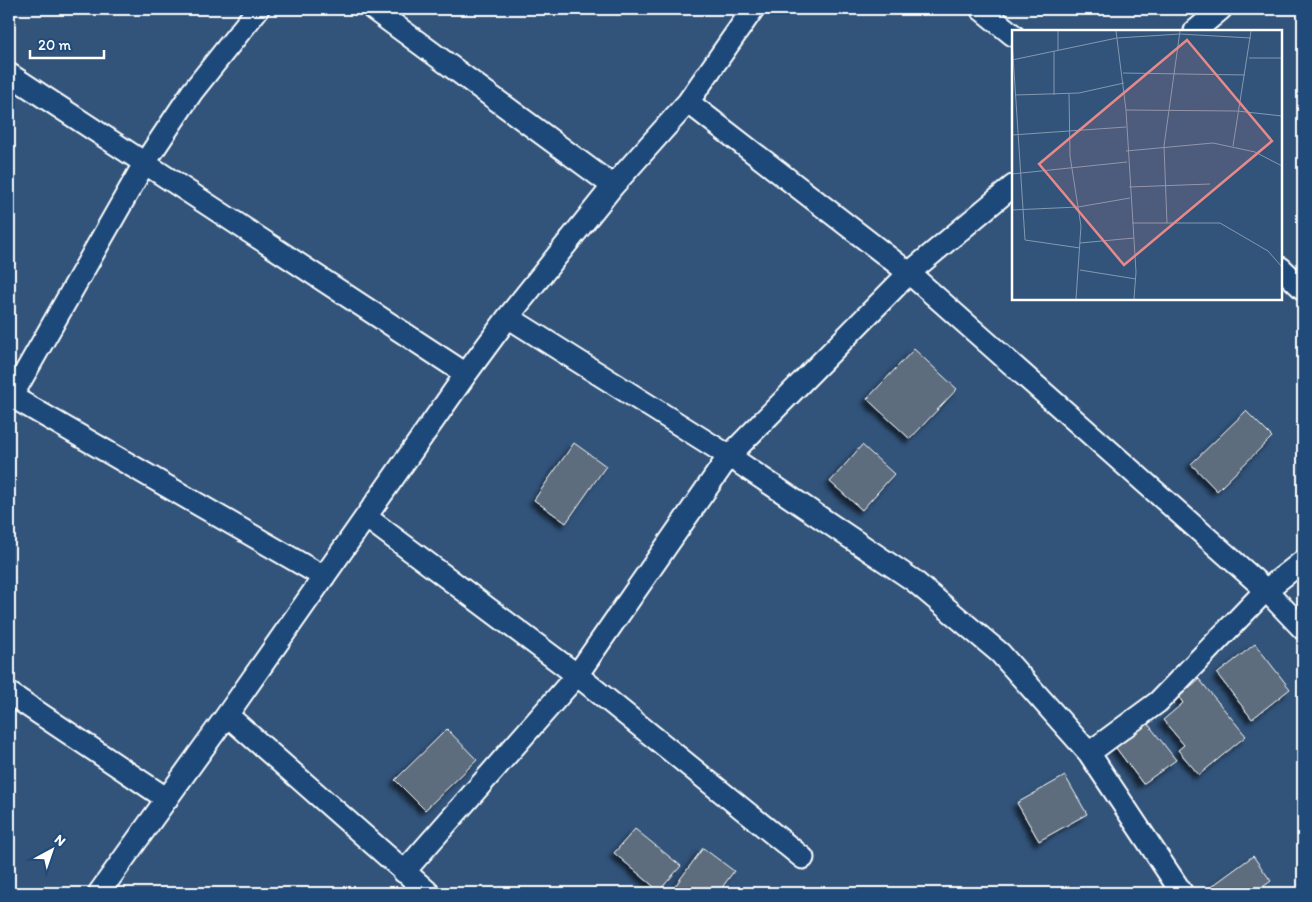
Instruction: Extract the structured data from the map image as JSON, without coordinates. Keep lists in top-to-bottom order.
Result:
{
  "scale_bar": "20 m",
  "north": "top right"
}
